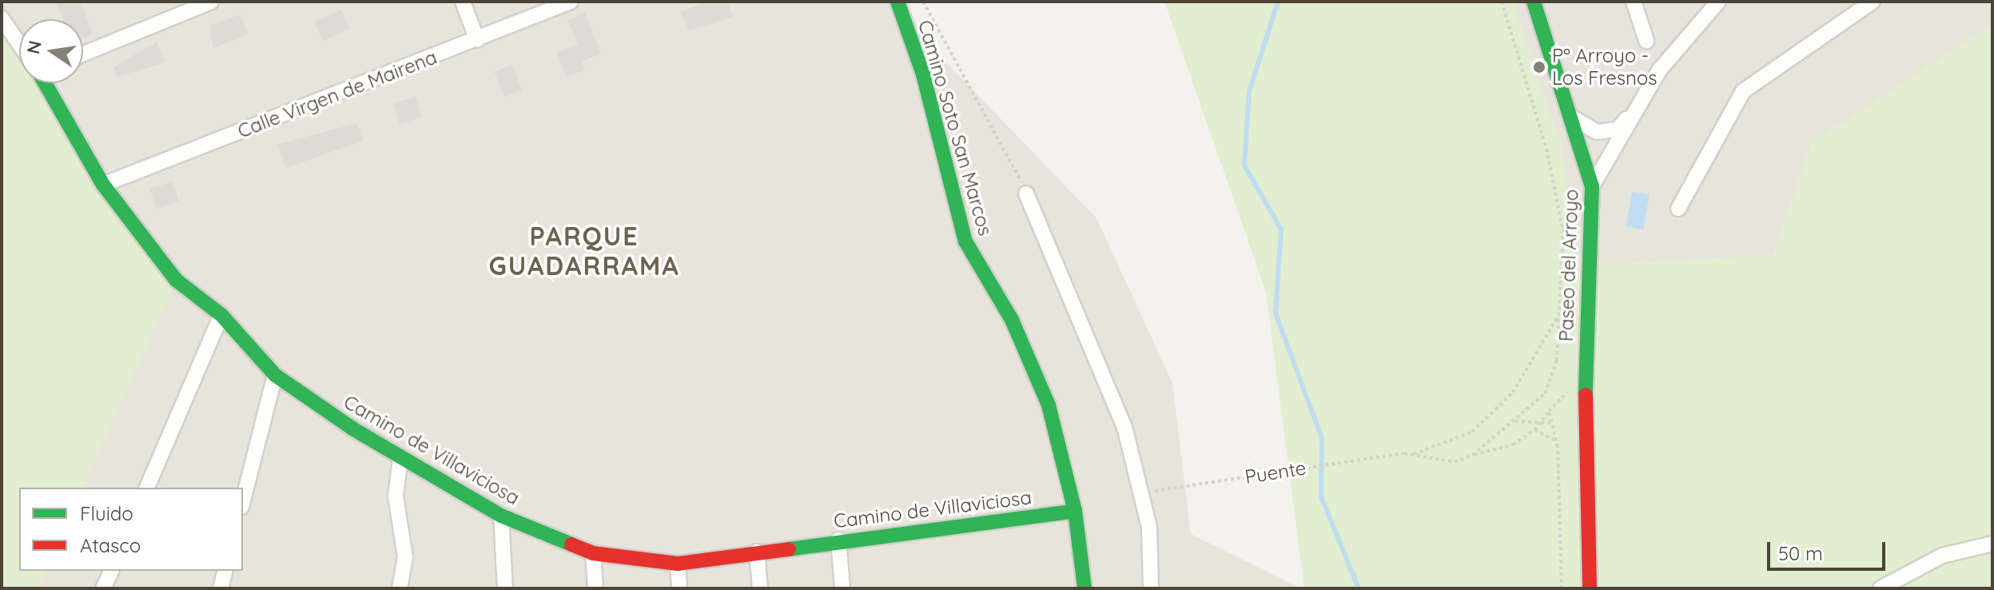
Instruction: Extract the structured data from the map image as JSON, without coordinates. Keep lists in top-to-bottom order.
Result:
{
  "streets": {
    "street": [
      "Calle Virgen de Mairena",
      "Camino Soto San Marcos",
      "Paseo del Arroyo",
      "Camino de Villaviciosa"
    ],
    "path": ["Puente"]
  },
  "crossings": [
    ["Calle Virgen de Mairena", "Camino de Villaviciosa"],
    ["Camino Soto San Marcos", "Camino de Villaviciosa"]
  ],
  "districts": ["PARQUE GUADARRAMA"],
  "places": ["Pº Arroyo - Los Fresnos"],
  "legend": ["Fluido", "Atasco"],
  "scale_bar": "50 m",
  "north": "left"
}
